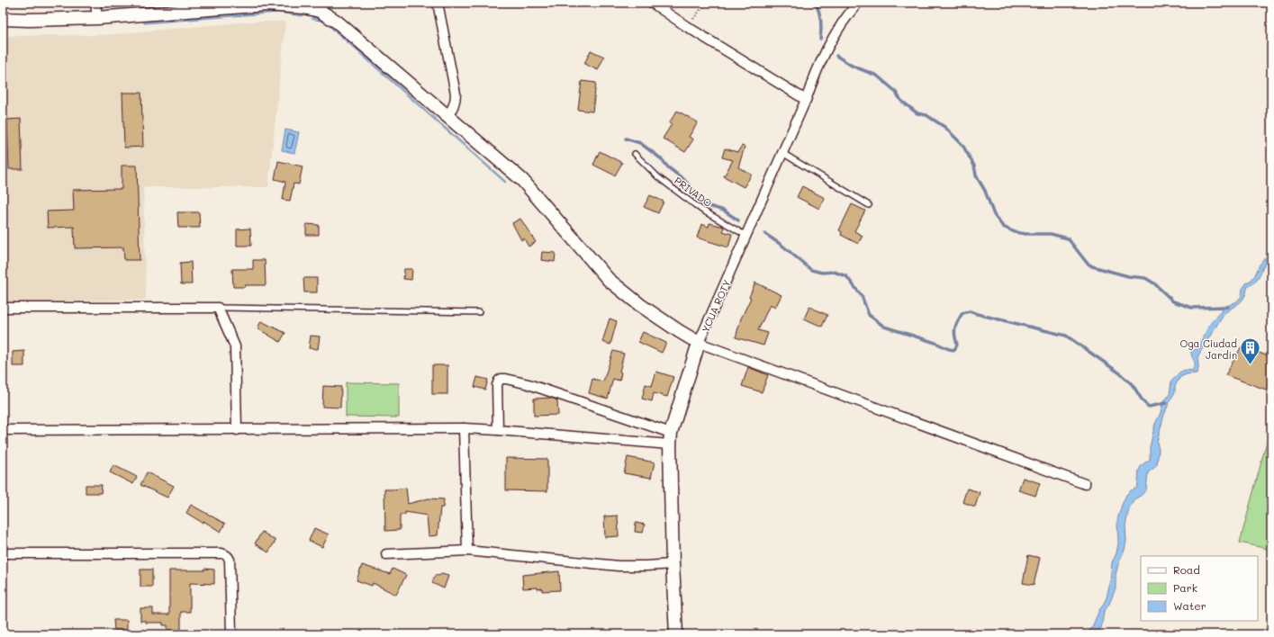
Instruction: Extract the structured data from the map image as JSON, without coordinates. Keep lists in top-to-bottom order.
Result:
{
  "streets": {
    "street": ["YCUA ROTY"],
    "lane": ["PRIVADO"]
  },
  "crossings": [
    ["PRIVADO", "YCUA ROTY"]
  ],
  "places": {
    "building": ["Oga Ciudad Jardín"]
  },
  "legend": ["Road", "Park", "Water"]
}
